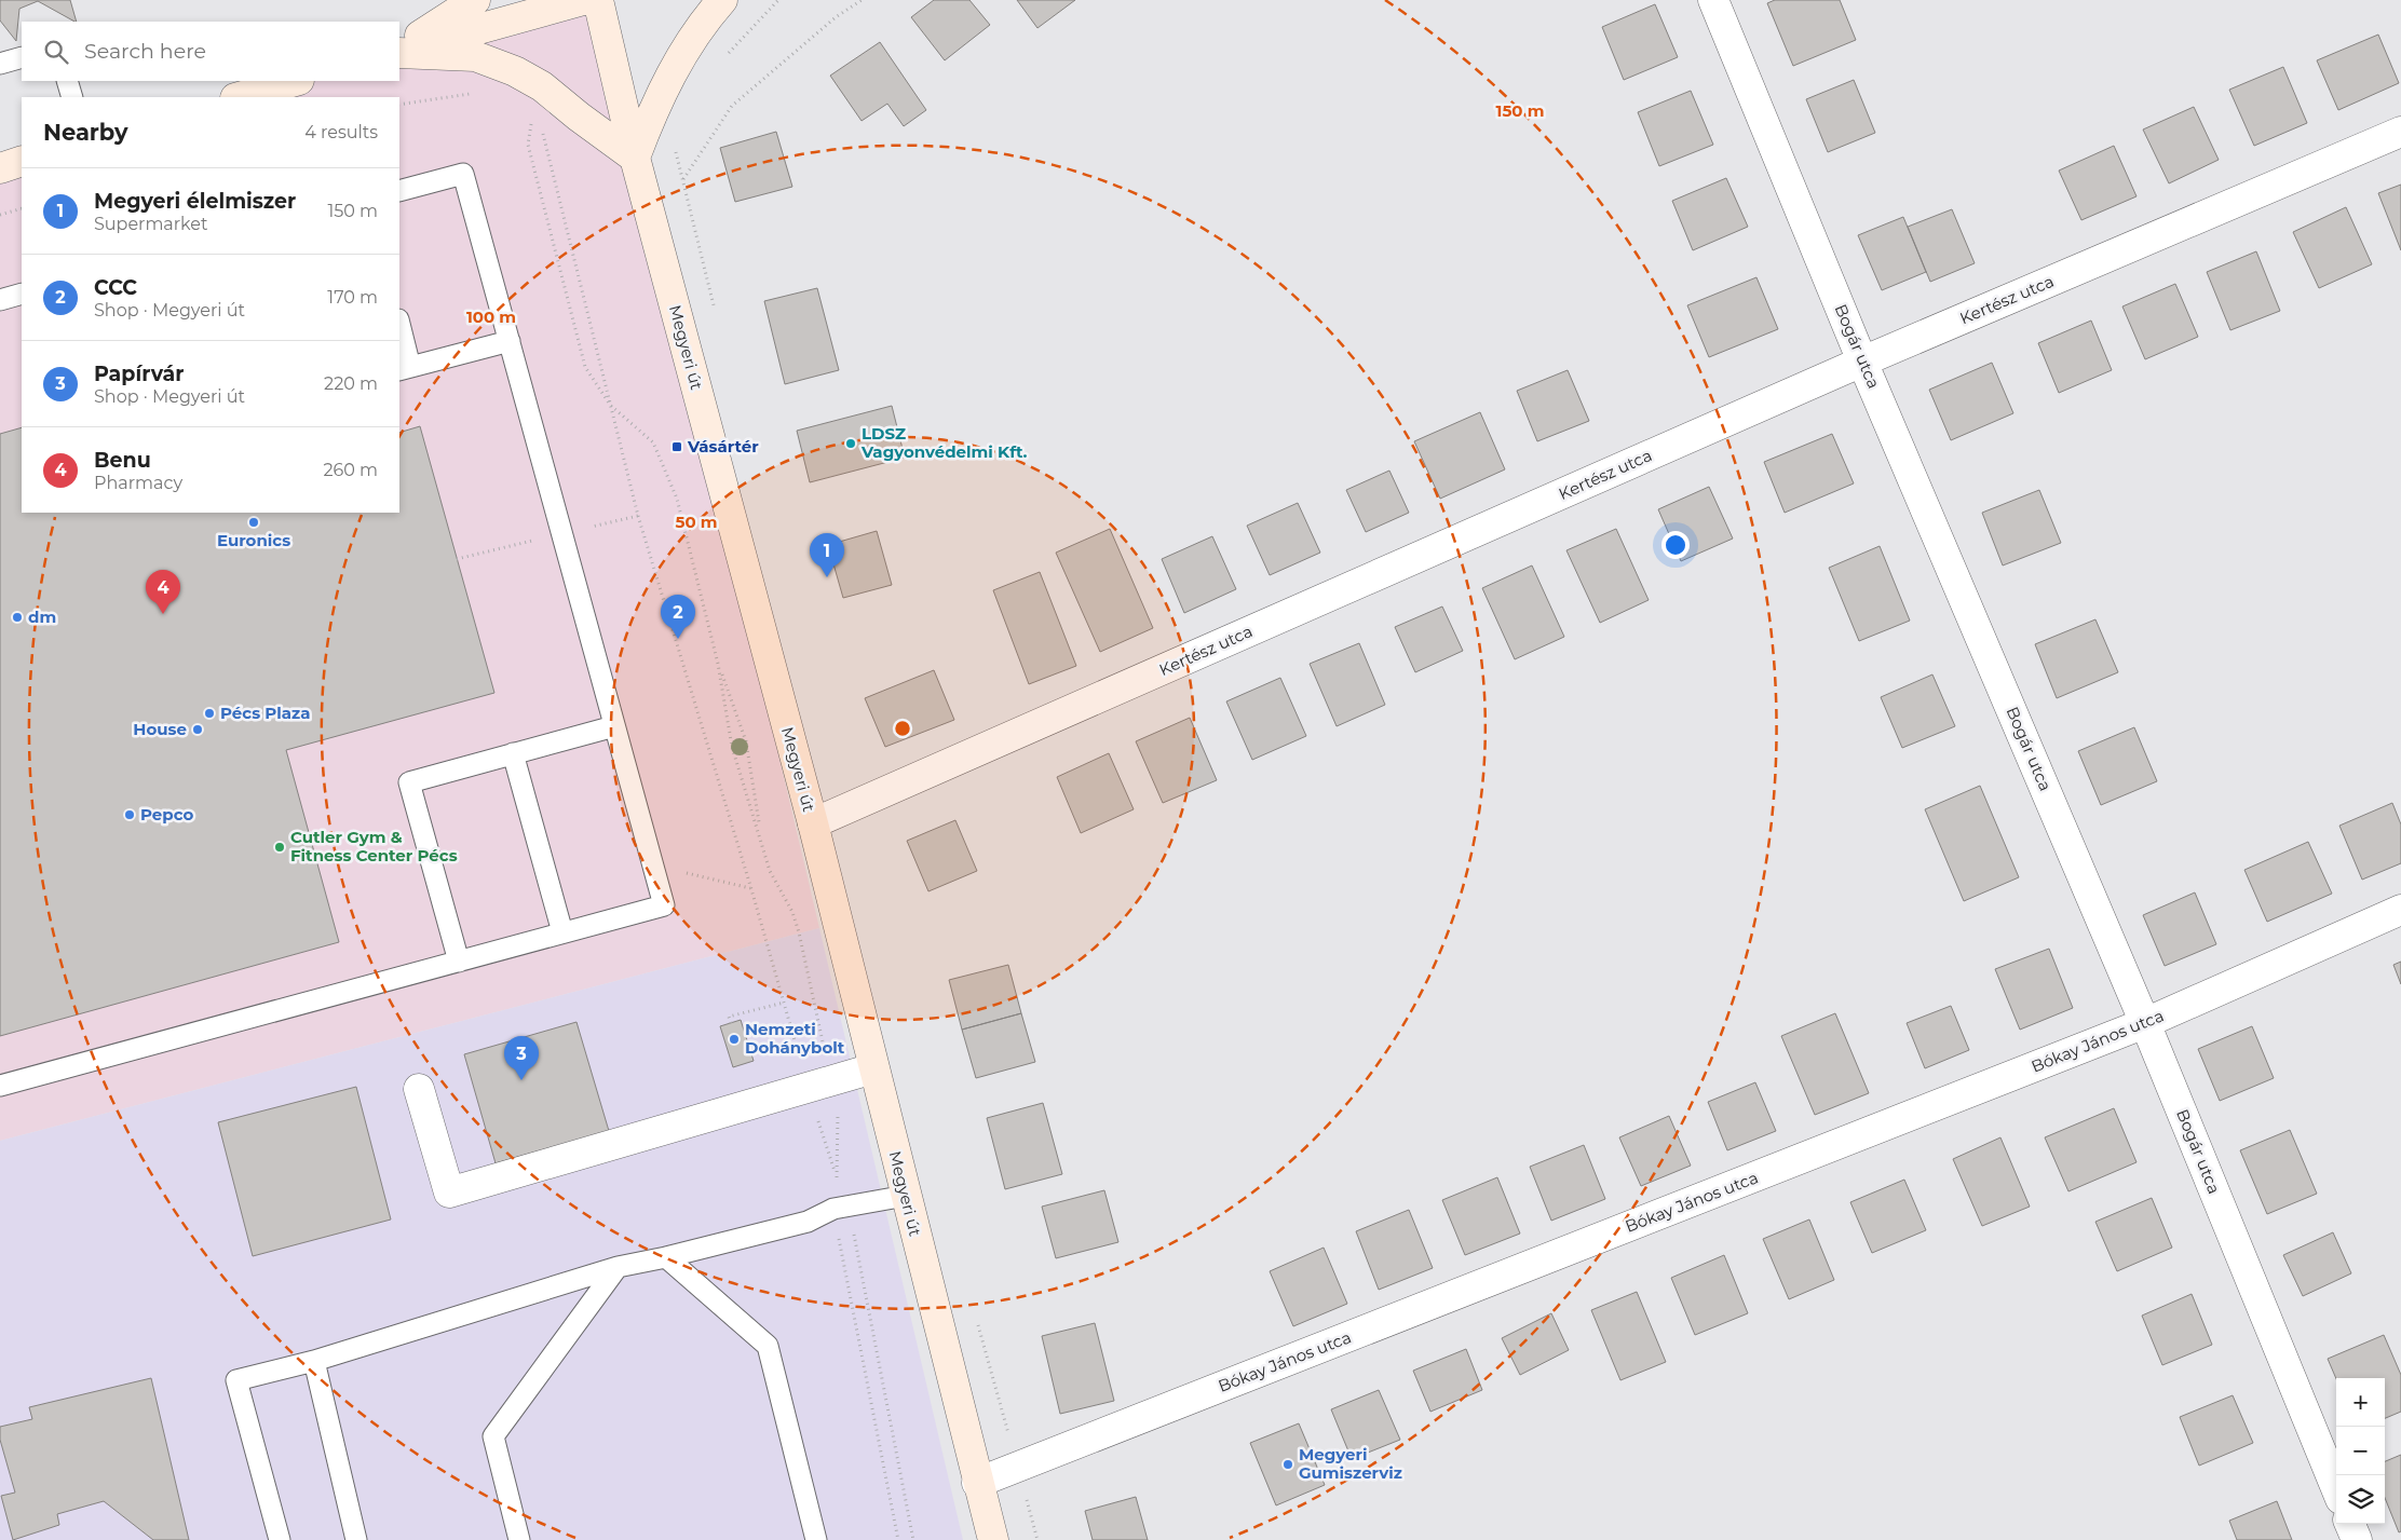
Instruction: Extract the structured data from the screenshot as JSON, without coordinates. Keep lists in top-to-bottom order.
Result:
{
  "streets": {
    "street": [
      "Kertész utca",
      "Bogár utca",
      "Megyeri út",
      "Bókay János utca"
    ]
  },
  "crossings": [
    ["Kertész utca", "Bogár utca"],
    ["Kertész utca", "Megyeri út"],
    ["Bogár utca", "Bókay János utca"],
    ["Megyeri út", "Bókay János utca"]
  ],
  "places": {
    "other": [
      "LDSZ Vagyonvédelmi Kft.",
      "Euronics",
      "dm",
      "Pécs Plaza",
      "House",
      "Pepco",
      "Cutler Gym & Fitness Center Pécs",
      "Nemzeti Dohánybolt",
      "Megyeri Gumiszerviz"
    ],
    "transit": ["Vásártér"]
  },
  "page": {
    "search": "Search here",
    "heading": ["Nearby", "4 results"],
    "list": [
      {
        "mark": "1",
        "name": "Megyeri élelmiszer",
        "note": "Supermarket",
        "value": "150 m"
      },
      {
        "mark": "2",
        "name": "CCC",
        "note": "Shop · Megyeri út",
        "value": "170 m"
      },
      {
        "mark": "3",
        "name": "Papírvár",
        "note": "Shop · Megyeri út",
        "value": "220 m"
      },
      {
        "mark": "4",
        "name": "Benu",
        "note": "Pharmacy",
        "value": "260 m"
      }
    ],
    "pins": [
      "1",
      "4",
      "2",
      "3"
    ],
    "map_buttons": ["+", "−"]
  },
  "rings": ["150 m", "100 m", "50 m"]
}
